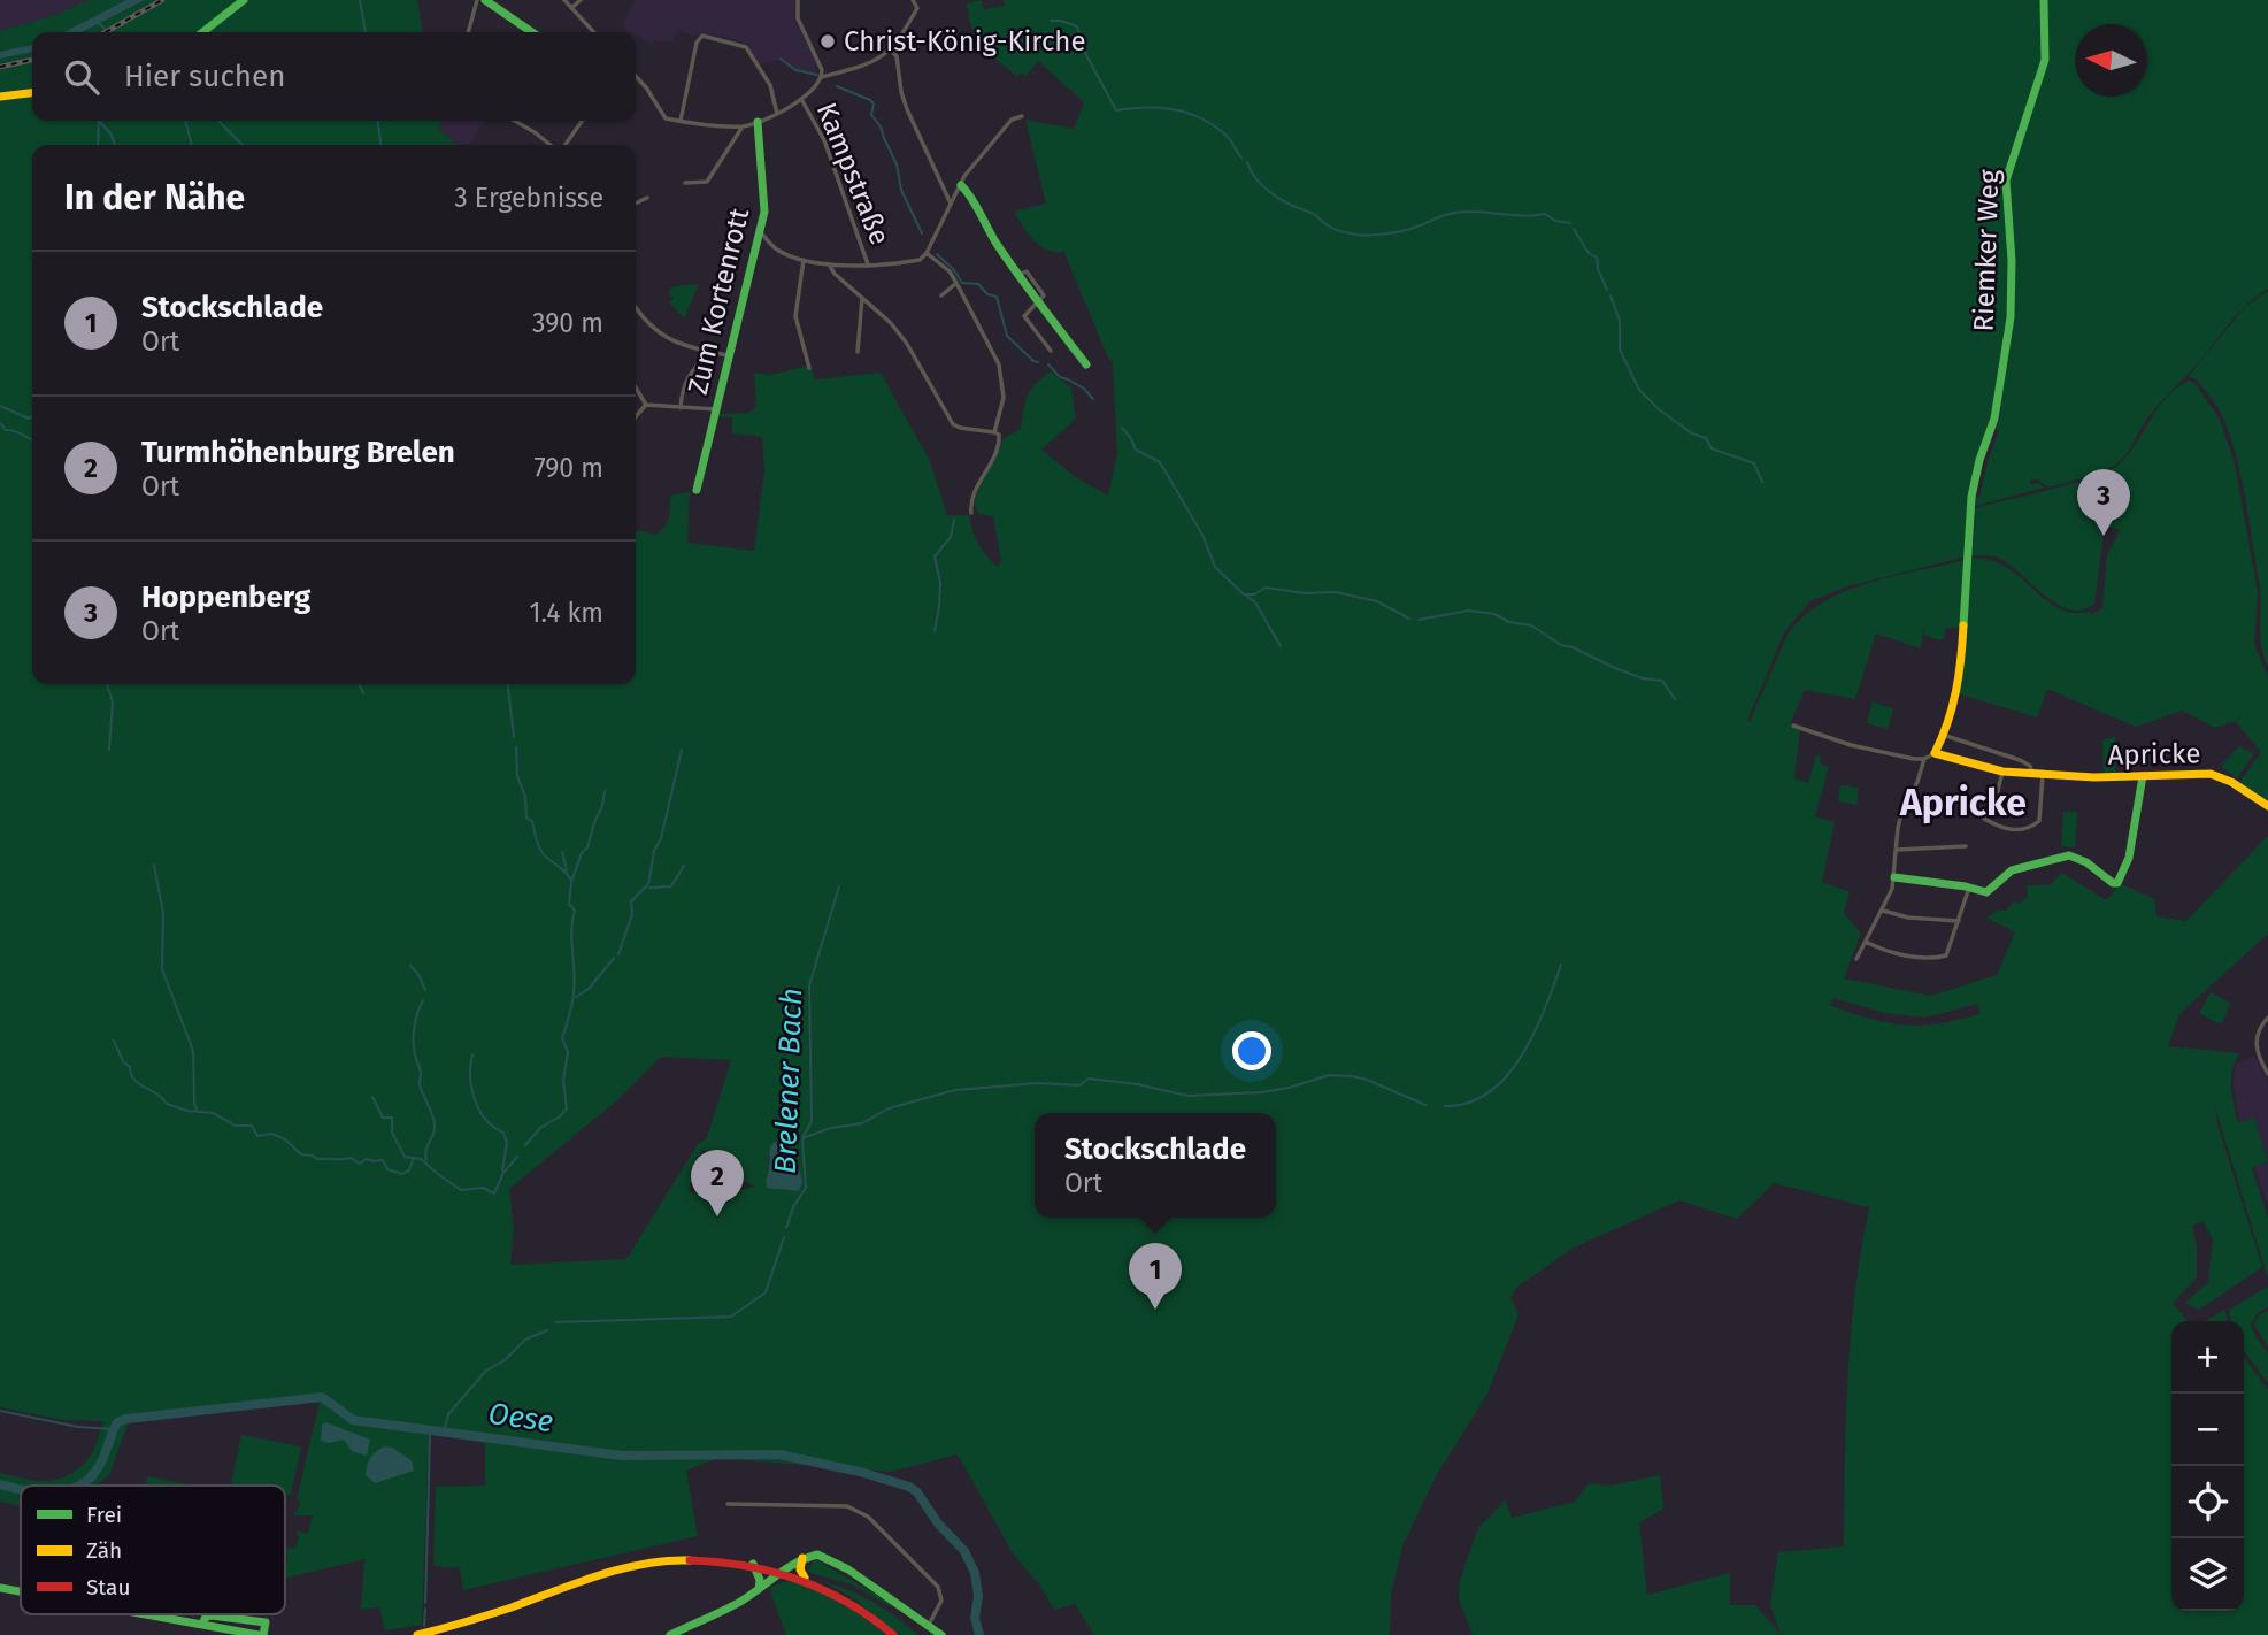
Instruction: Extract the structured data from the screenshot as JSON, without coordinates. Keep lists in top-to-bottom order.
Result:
{
  "streets": {
    "street": [
      "Kampstraße",
      "Riemker Weg",
      "Zum Kortenrott",
      "Apricke"
    ]
  },
  "districts": ["Apricke"],
  "water": ["Brelener Bach", "Oese"],
  "places": ["Christ-König-Kirche"],
  "legend": ["Frei", "Zäh", "Stau"],
  "north": "left",
  "page": {
    "search": "Hier suchen",
    "heading": ["In der Nähe", "3 Ergebnisse"],
    "list": [
      {
        "mark": "1",
        "name": "Stockschlade",
        "note": "Ort",
        "value": "390 m"
      },
      {
        "mark": "2",
        "name": "Turmhöhenburg Brelen",
        "note": "Ort",
        "value": "790 m"
      },
      {
        "mark": "3",
        "name": "Hoppenberg",
        "note": "Ort",
        "value": "1.4 km"
      }
    ],
    "pins": ["3", "2", "1"],
    "popup": ["Stockschlade", "Ort"],
    "map_buttons": ["+", "−"]
  }
}
